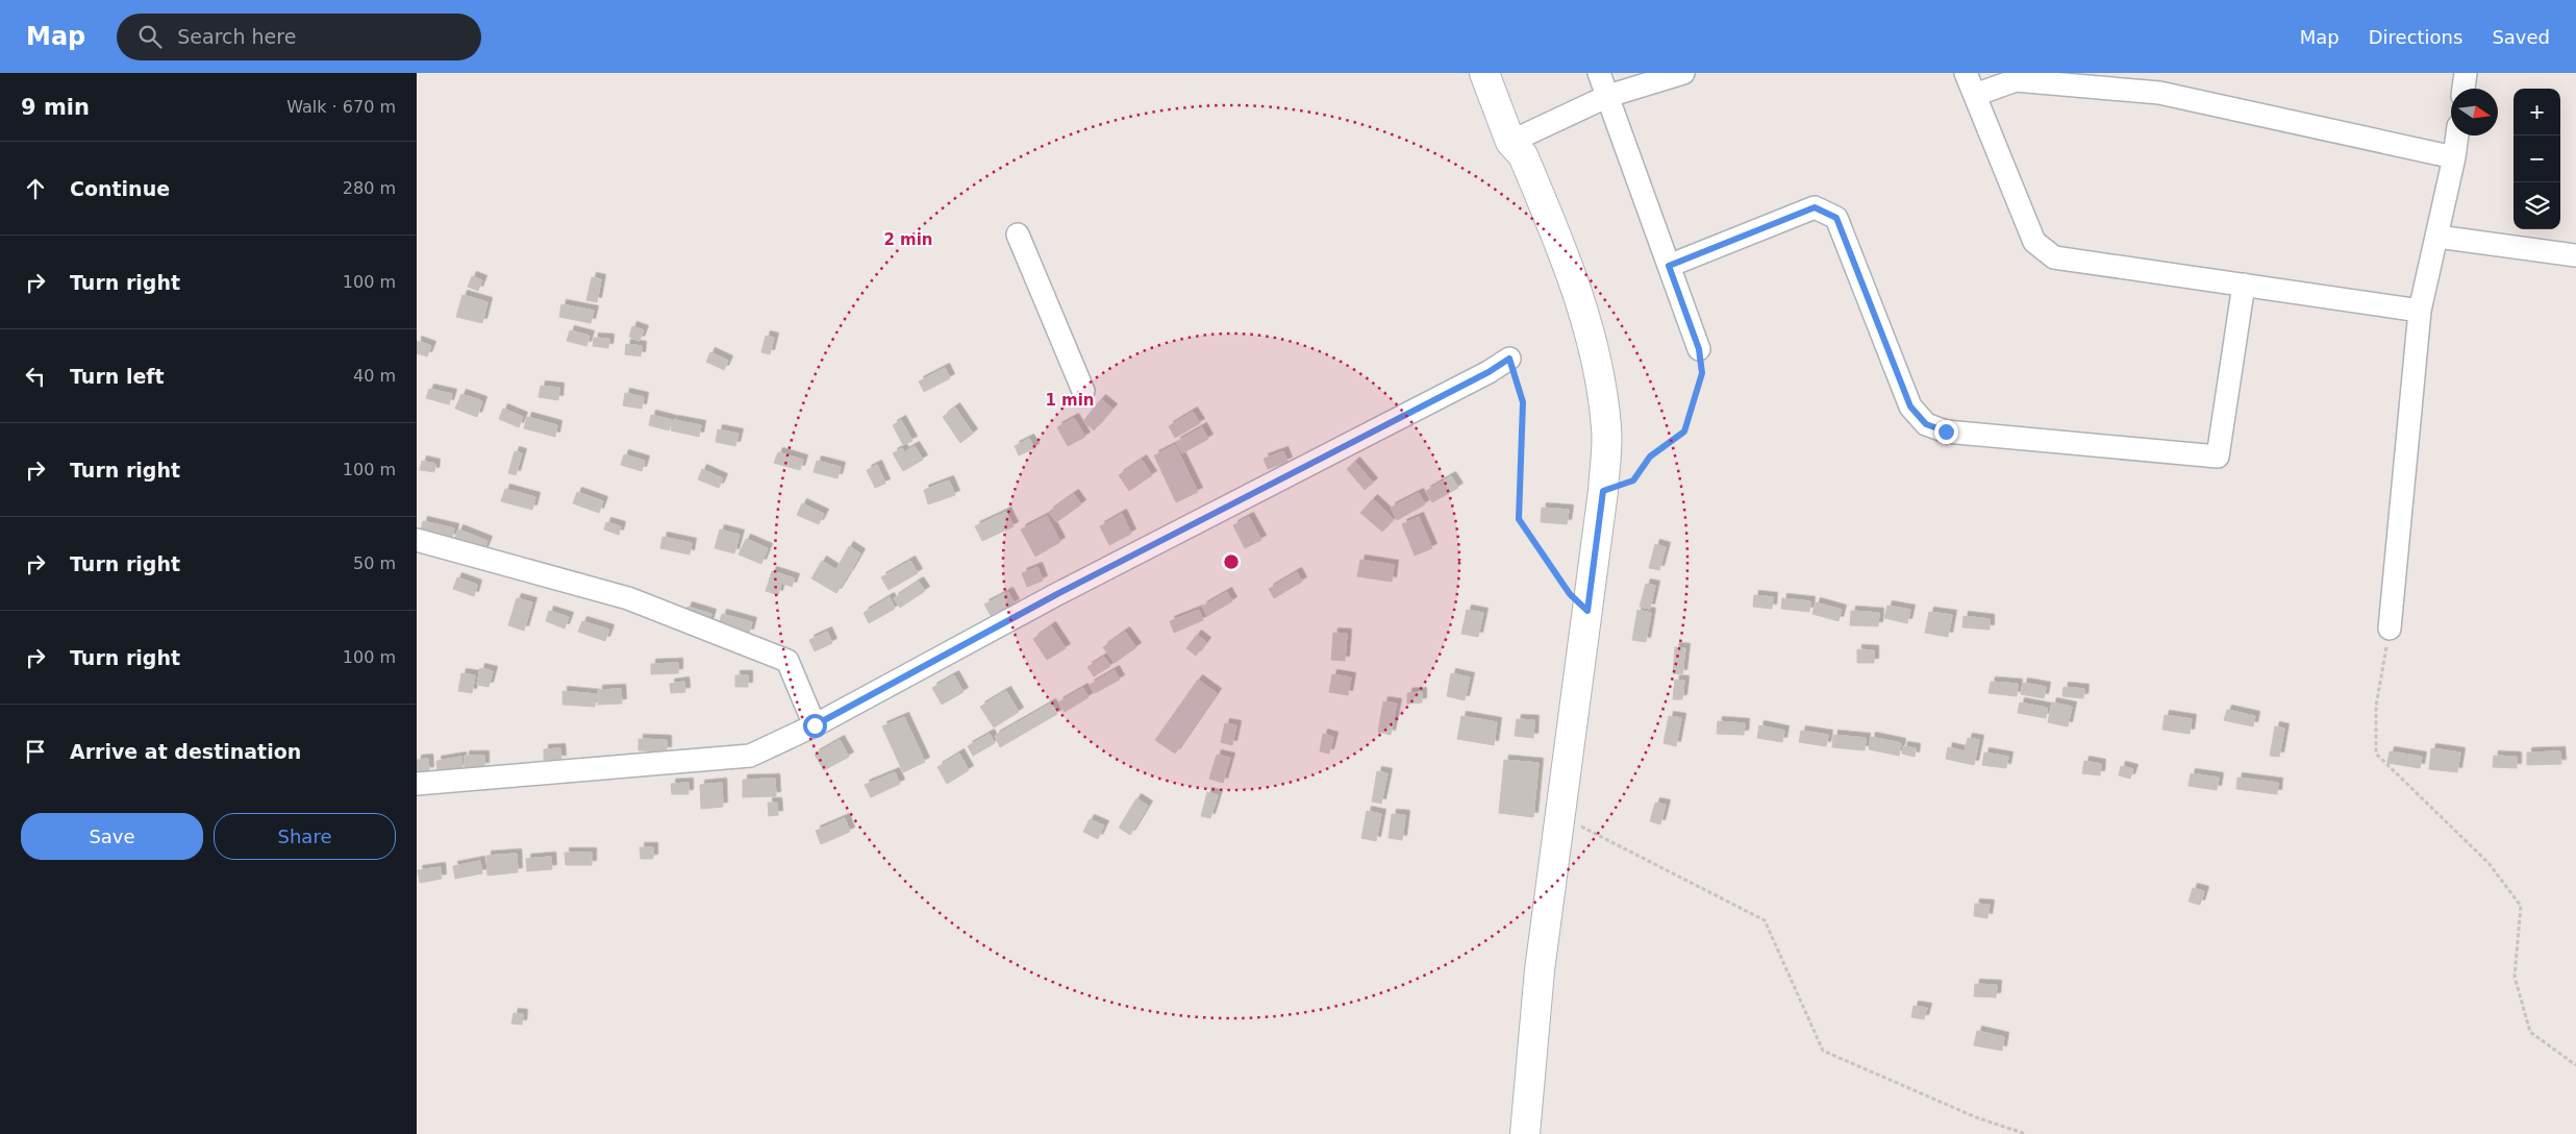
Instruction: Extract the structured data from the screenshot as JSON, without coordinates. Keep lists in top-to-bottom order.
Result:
{
  "north": "right",
  "page": {
    "header": "Map",
    "search": "Search here",
    "nav": ["Map", "Directions", "Saved"],
    "heading": ["9 min", "Walk · 670 m"],
    "map_buttons": ["+", "−"],
    "list": [
      ["Continue", "280 m"],
      ["Turn right", "100 m"],
      ["Turn left", "40 m"],
      ["Turn right", "100 m"],
      ["Turn right", "50 m"],
      ["Turn right", "100 m"],
      "Arrive at destination"
    ],
    "buttons": ["Save", "Share"]
  },
  "rings": ["2 min", "1 min"]
}
